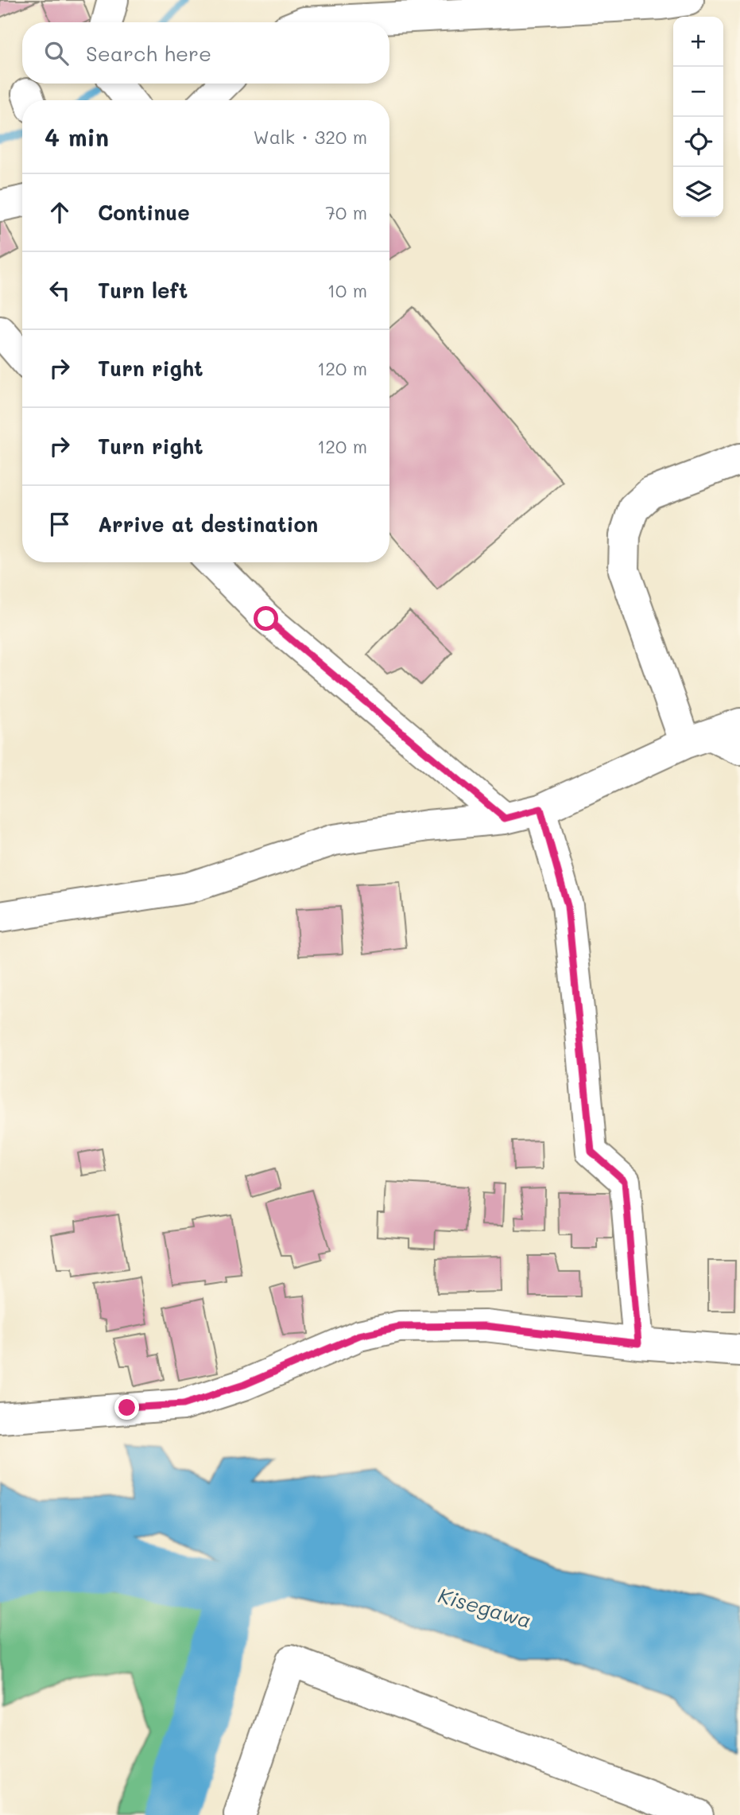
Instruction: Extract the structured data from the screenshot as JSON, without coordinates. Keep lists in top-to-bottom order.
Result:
{
  "water": ["Kisegawa"],
  "page": {
    "map_buttons": ["+", "−"],
    "search": "Search here",
    "heading": ["4 min", "Walk · 320 m"],
    "list": [
      ["Continue", "70 m"],
      ["Turn left", "10 m"],
      ["Turn right", "120 m"],
      ["Turn right", "120 m"],
      "Arrive at destination"
    ]
  }
}
